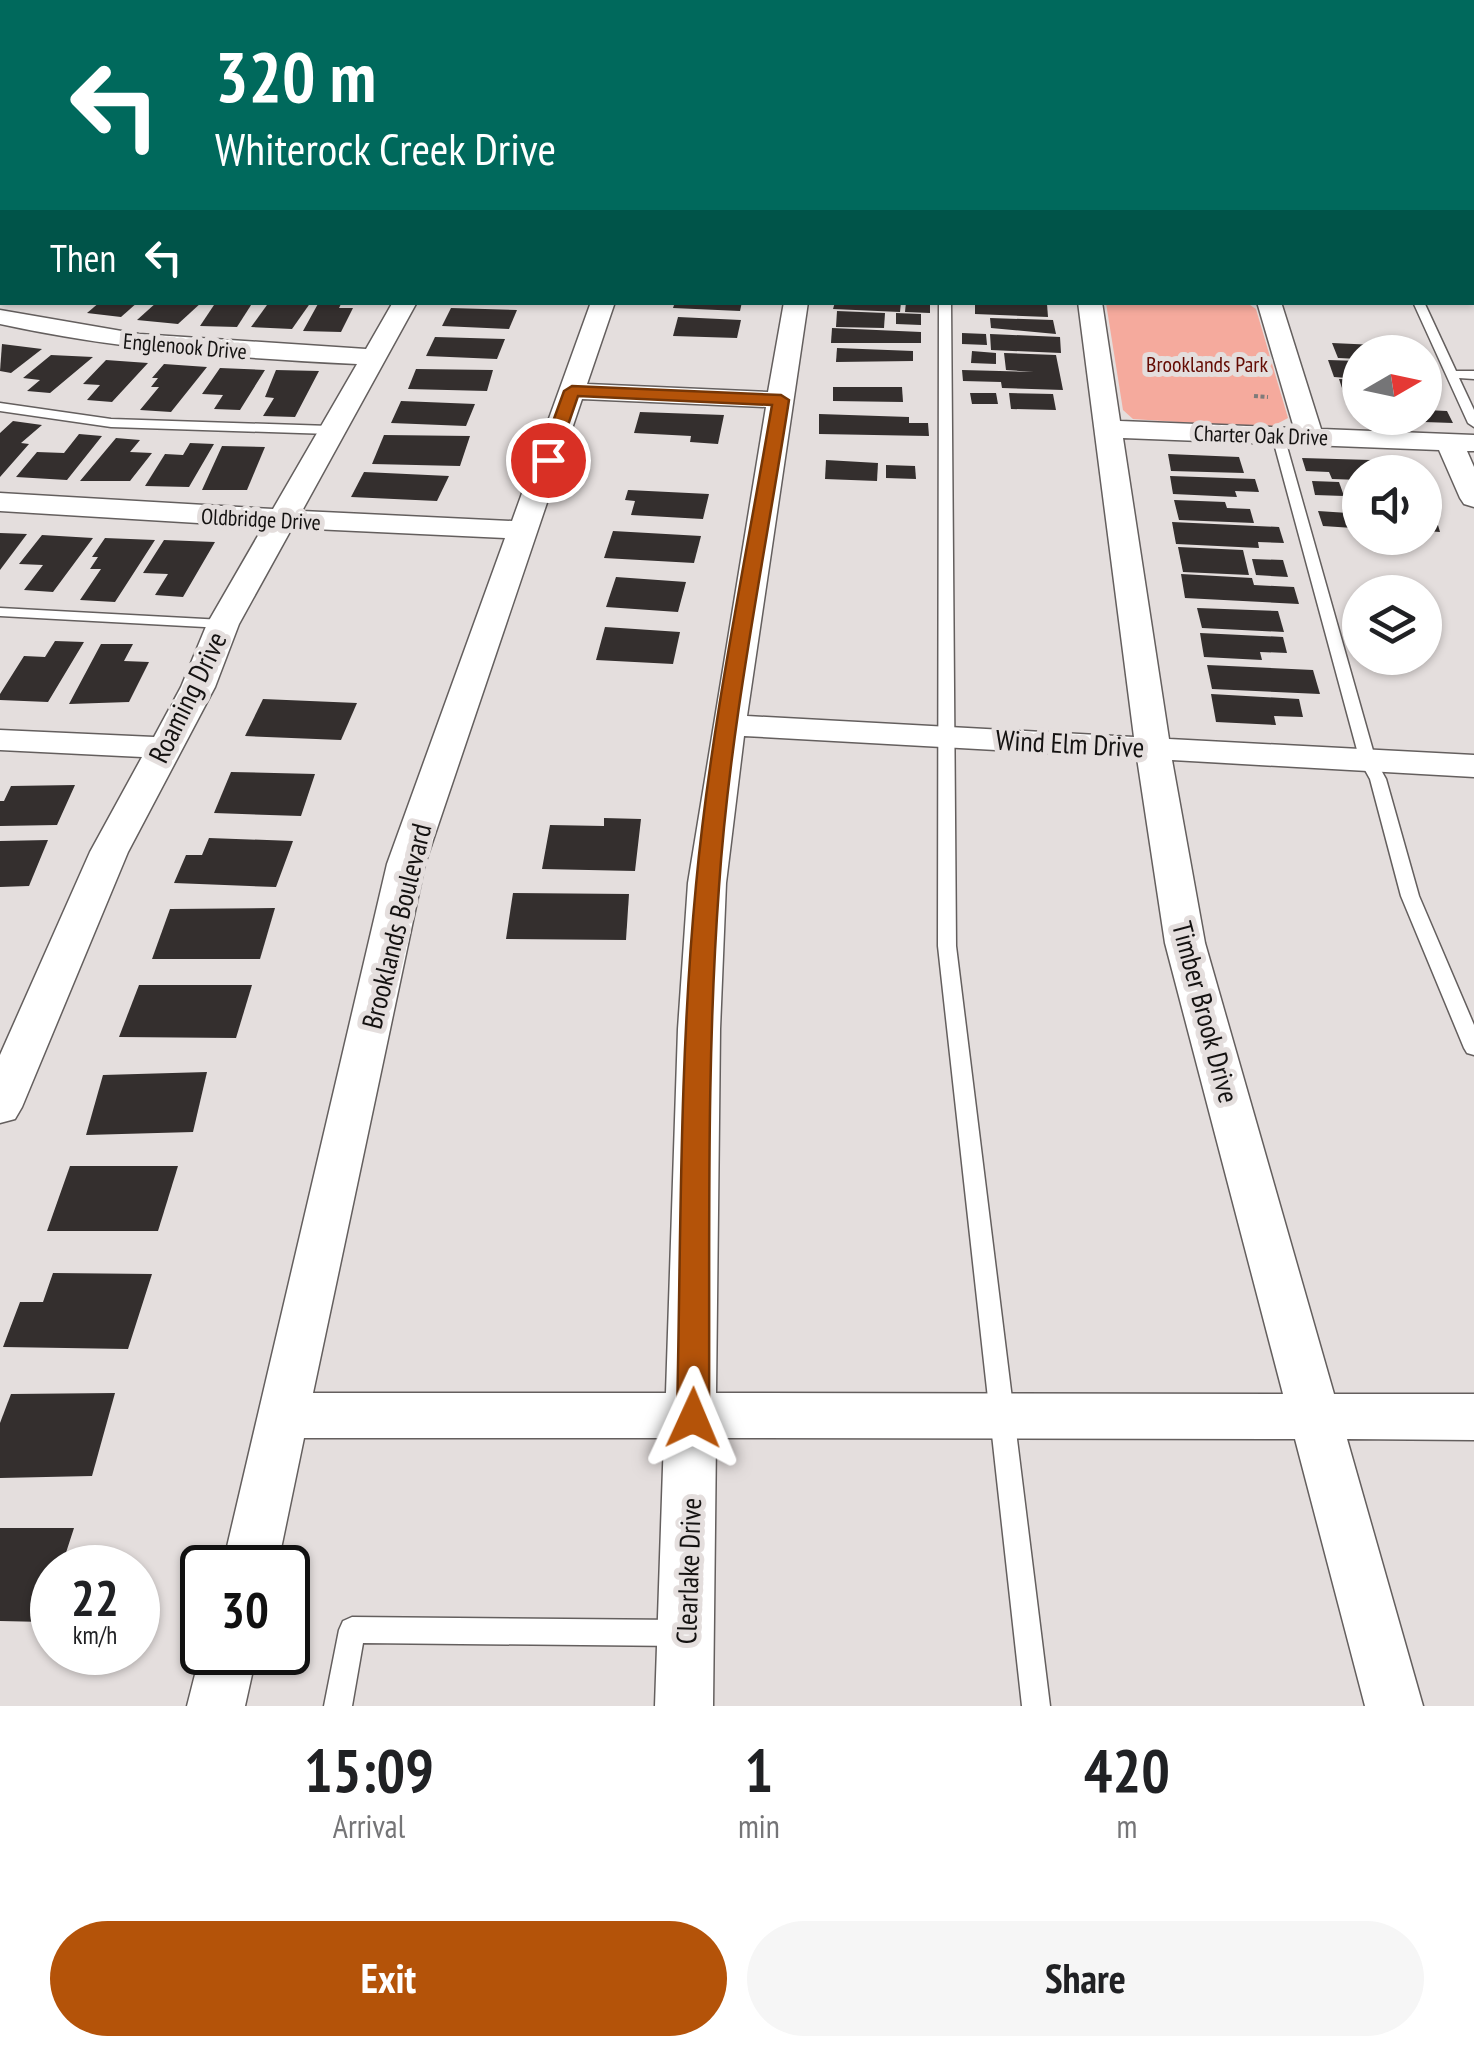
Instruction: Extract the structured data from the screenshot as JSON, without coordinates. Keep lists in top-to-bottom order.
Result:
{
  "streets": {
    "street": [
      "Englenook Drive",
      "Charter Oak Drive",
      "Oldbridge Drive",
      "Roaming Drive",
      "Wind Elm Drive",
      "Brooklands Boulevard",
      "Timber Brook Drive",
      "Clearlake Drive"
    ]
  },
  "crossings": [
    ["Englenook Drive", "Roaming Drive"],
    ["Charter Oak Drive", "Timber Brook Drive"],
    ["Oldbridge Drive", "Roaming Drive"],
    ["Oldbridge Drive", "Brooklands Boulevard"],
    ["Wind Elm Drive", "Timber Brook Drive"],
    ["Wind Elm Drive", "Clearlake Drive"]
  ],
  "parks": ["Brooklands Park"],
  "north": "right",
  "page": {
    "turn": ["320 m", "Whiterock Creek Drive"],
    "then": "Then",
    "speed": "22 km/h",
    "limit": "30",
    "eta": [
      "15:09",
      "Arrival",
      "1",
      "min",
      "420",
      "m"
    ],
    "buttons": ["Exit", "Share"]
  }
}
